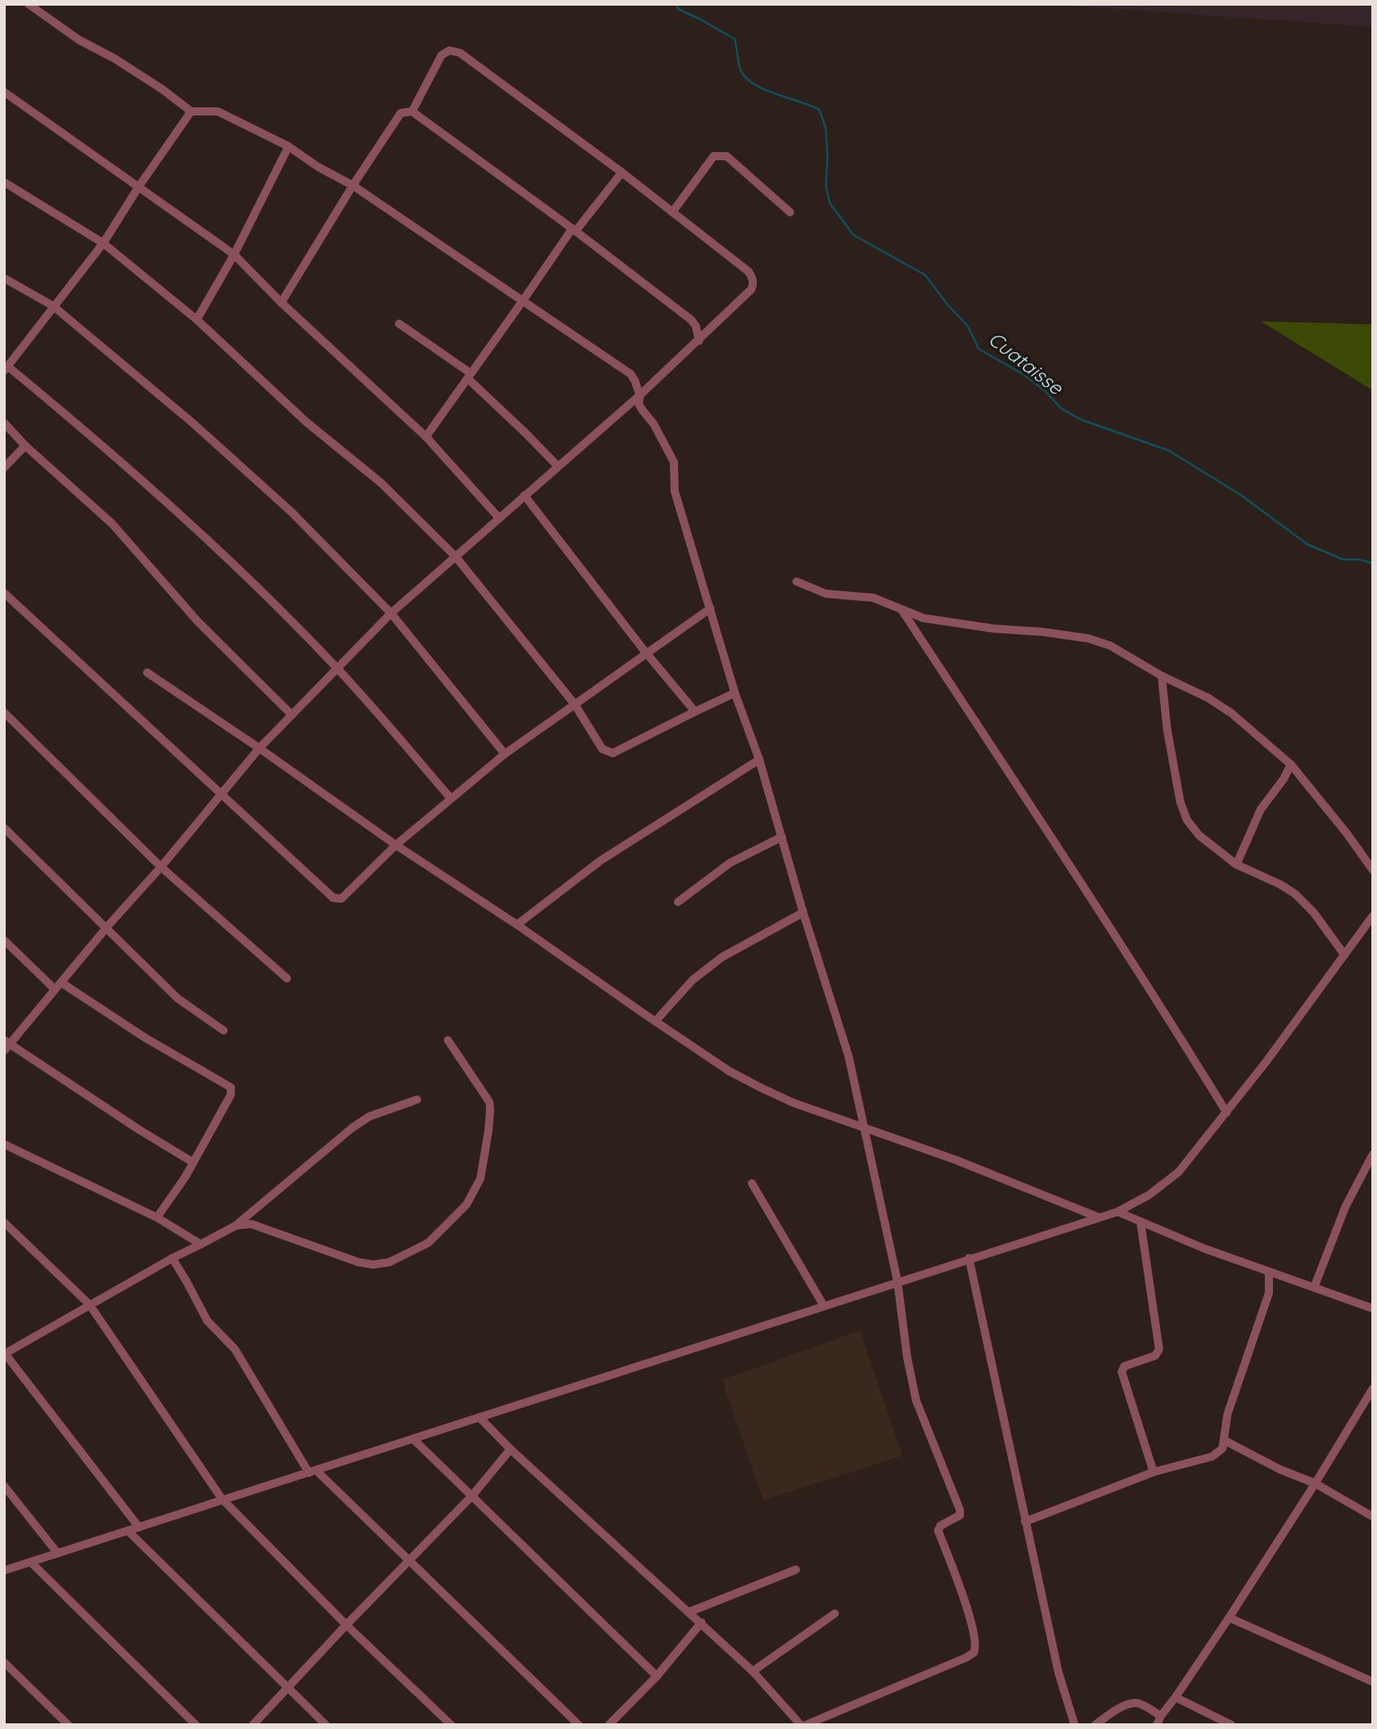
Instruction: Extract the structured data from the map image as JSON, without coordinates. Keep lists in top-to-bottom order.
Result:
{
  "water": ["Cuataisse"]
}
